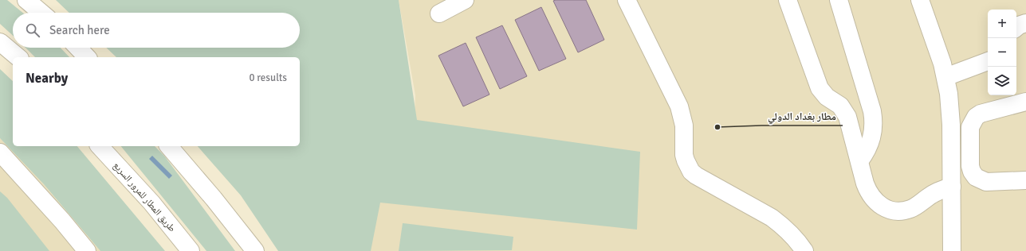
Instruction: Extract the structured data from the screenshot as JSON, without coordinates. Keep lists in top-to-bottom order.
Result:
{
  "streets": {
    "main road": ["طريق المطار للمرور السريع"]
  },
  "places": ["مطار بغداد الدولي"],
  "page": {
    "map_buttons": ["+", "−"],
    "search": "Search here",
    "heading": ["Nearby", "0 results"]
  }
}
